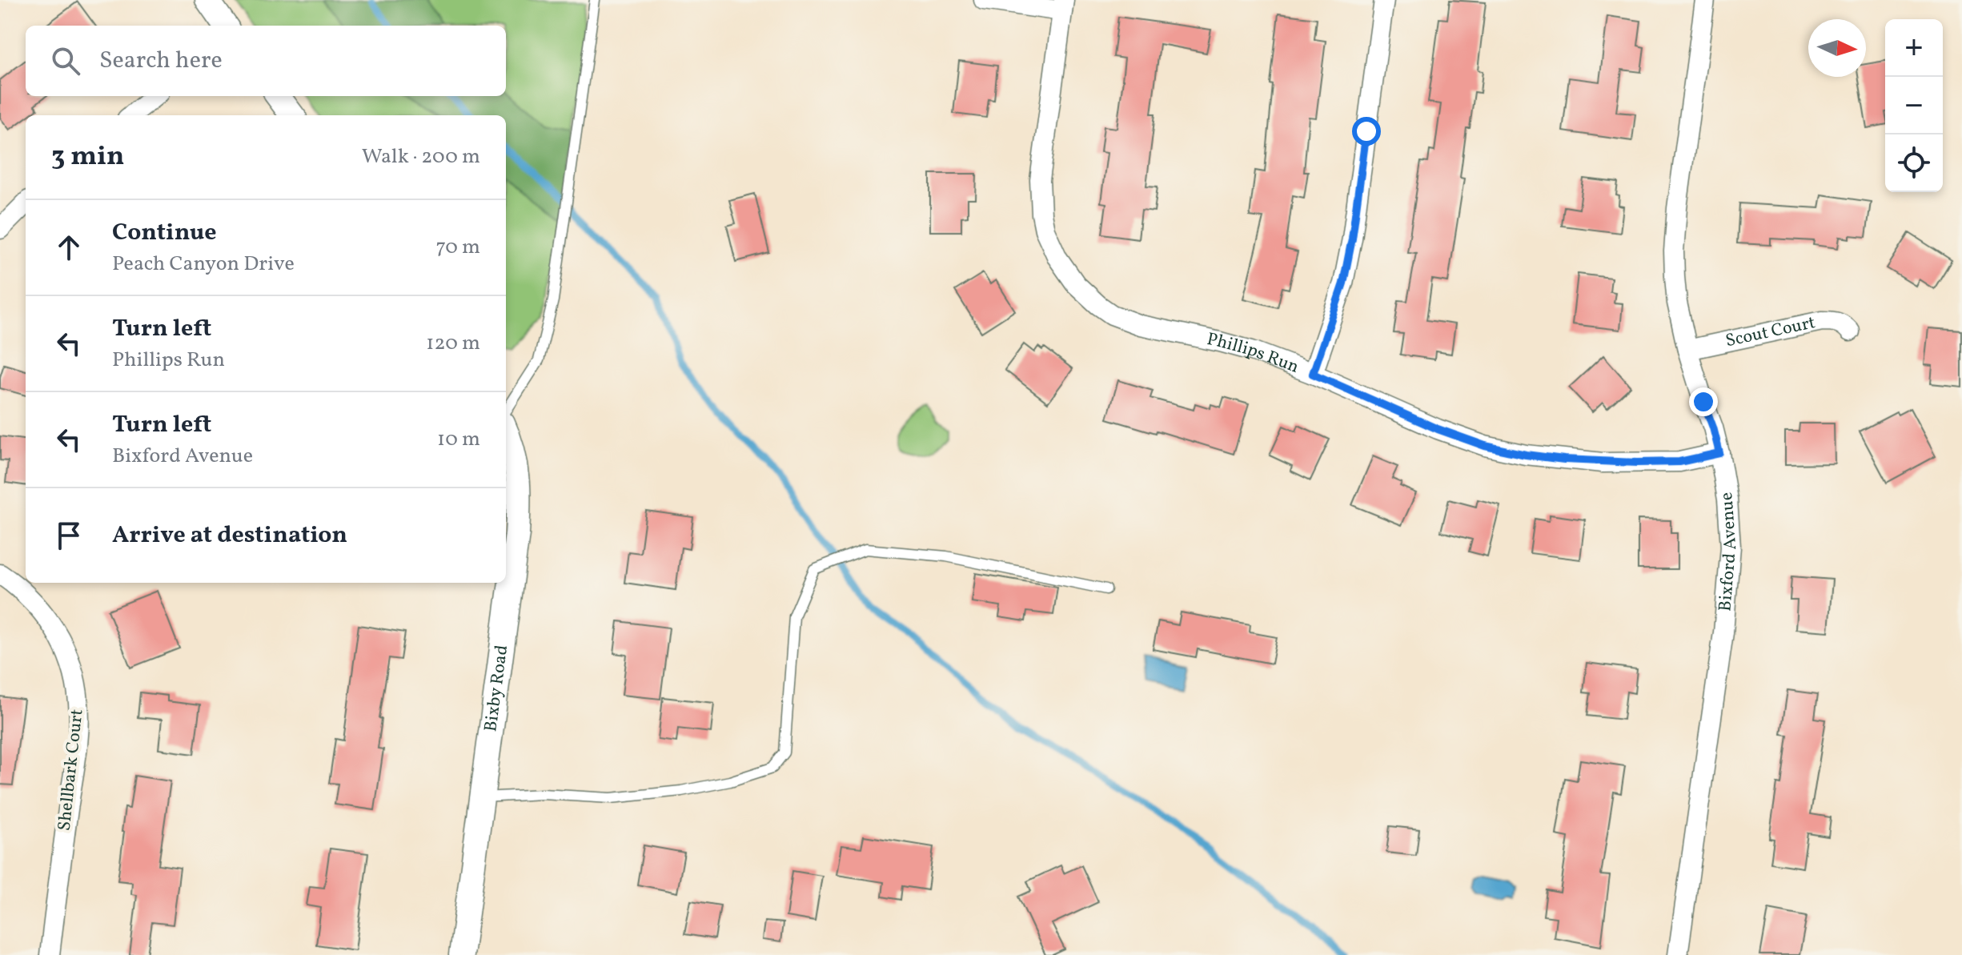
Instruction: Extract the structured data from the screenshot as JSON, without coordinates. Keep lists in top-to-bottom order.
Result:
{
  "streets": {
    "street": [
      "Scout Court",
      "Phillips Run",
      "Bixford Avenue",
      "Bixby Road",
      "Shellbark Court"
    ]
  },
  "crossings": [
    ["Scout Court", "Bixford Avenue"],
    ["Phillips Run", "Bixford Avenue"]
  ],
  "north": "right",
  "page": {
    "map_buttons": ["+", "−"],
    "search": "Search here",
    "heading": ["3 min", "Walk · 200 m"],
    "list": [
      ["Continue", "Peach Canyon Drive", "70 m"],
      ["Turn left", "Phillips Run", "120 m"],
      ["Turn left", "Bixford Avenue", "10 m"],
      "Arrive at destination"
    ]
  }
}
